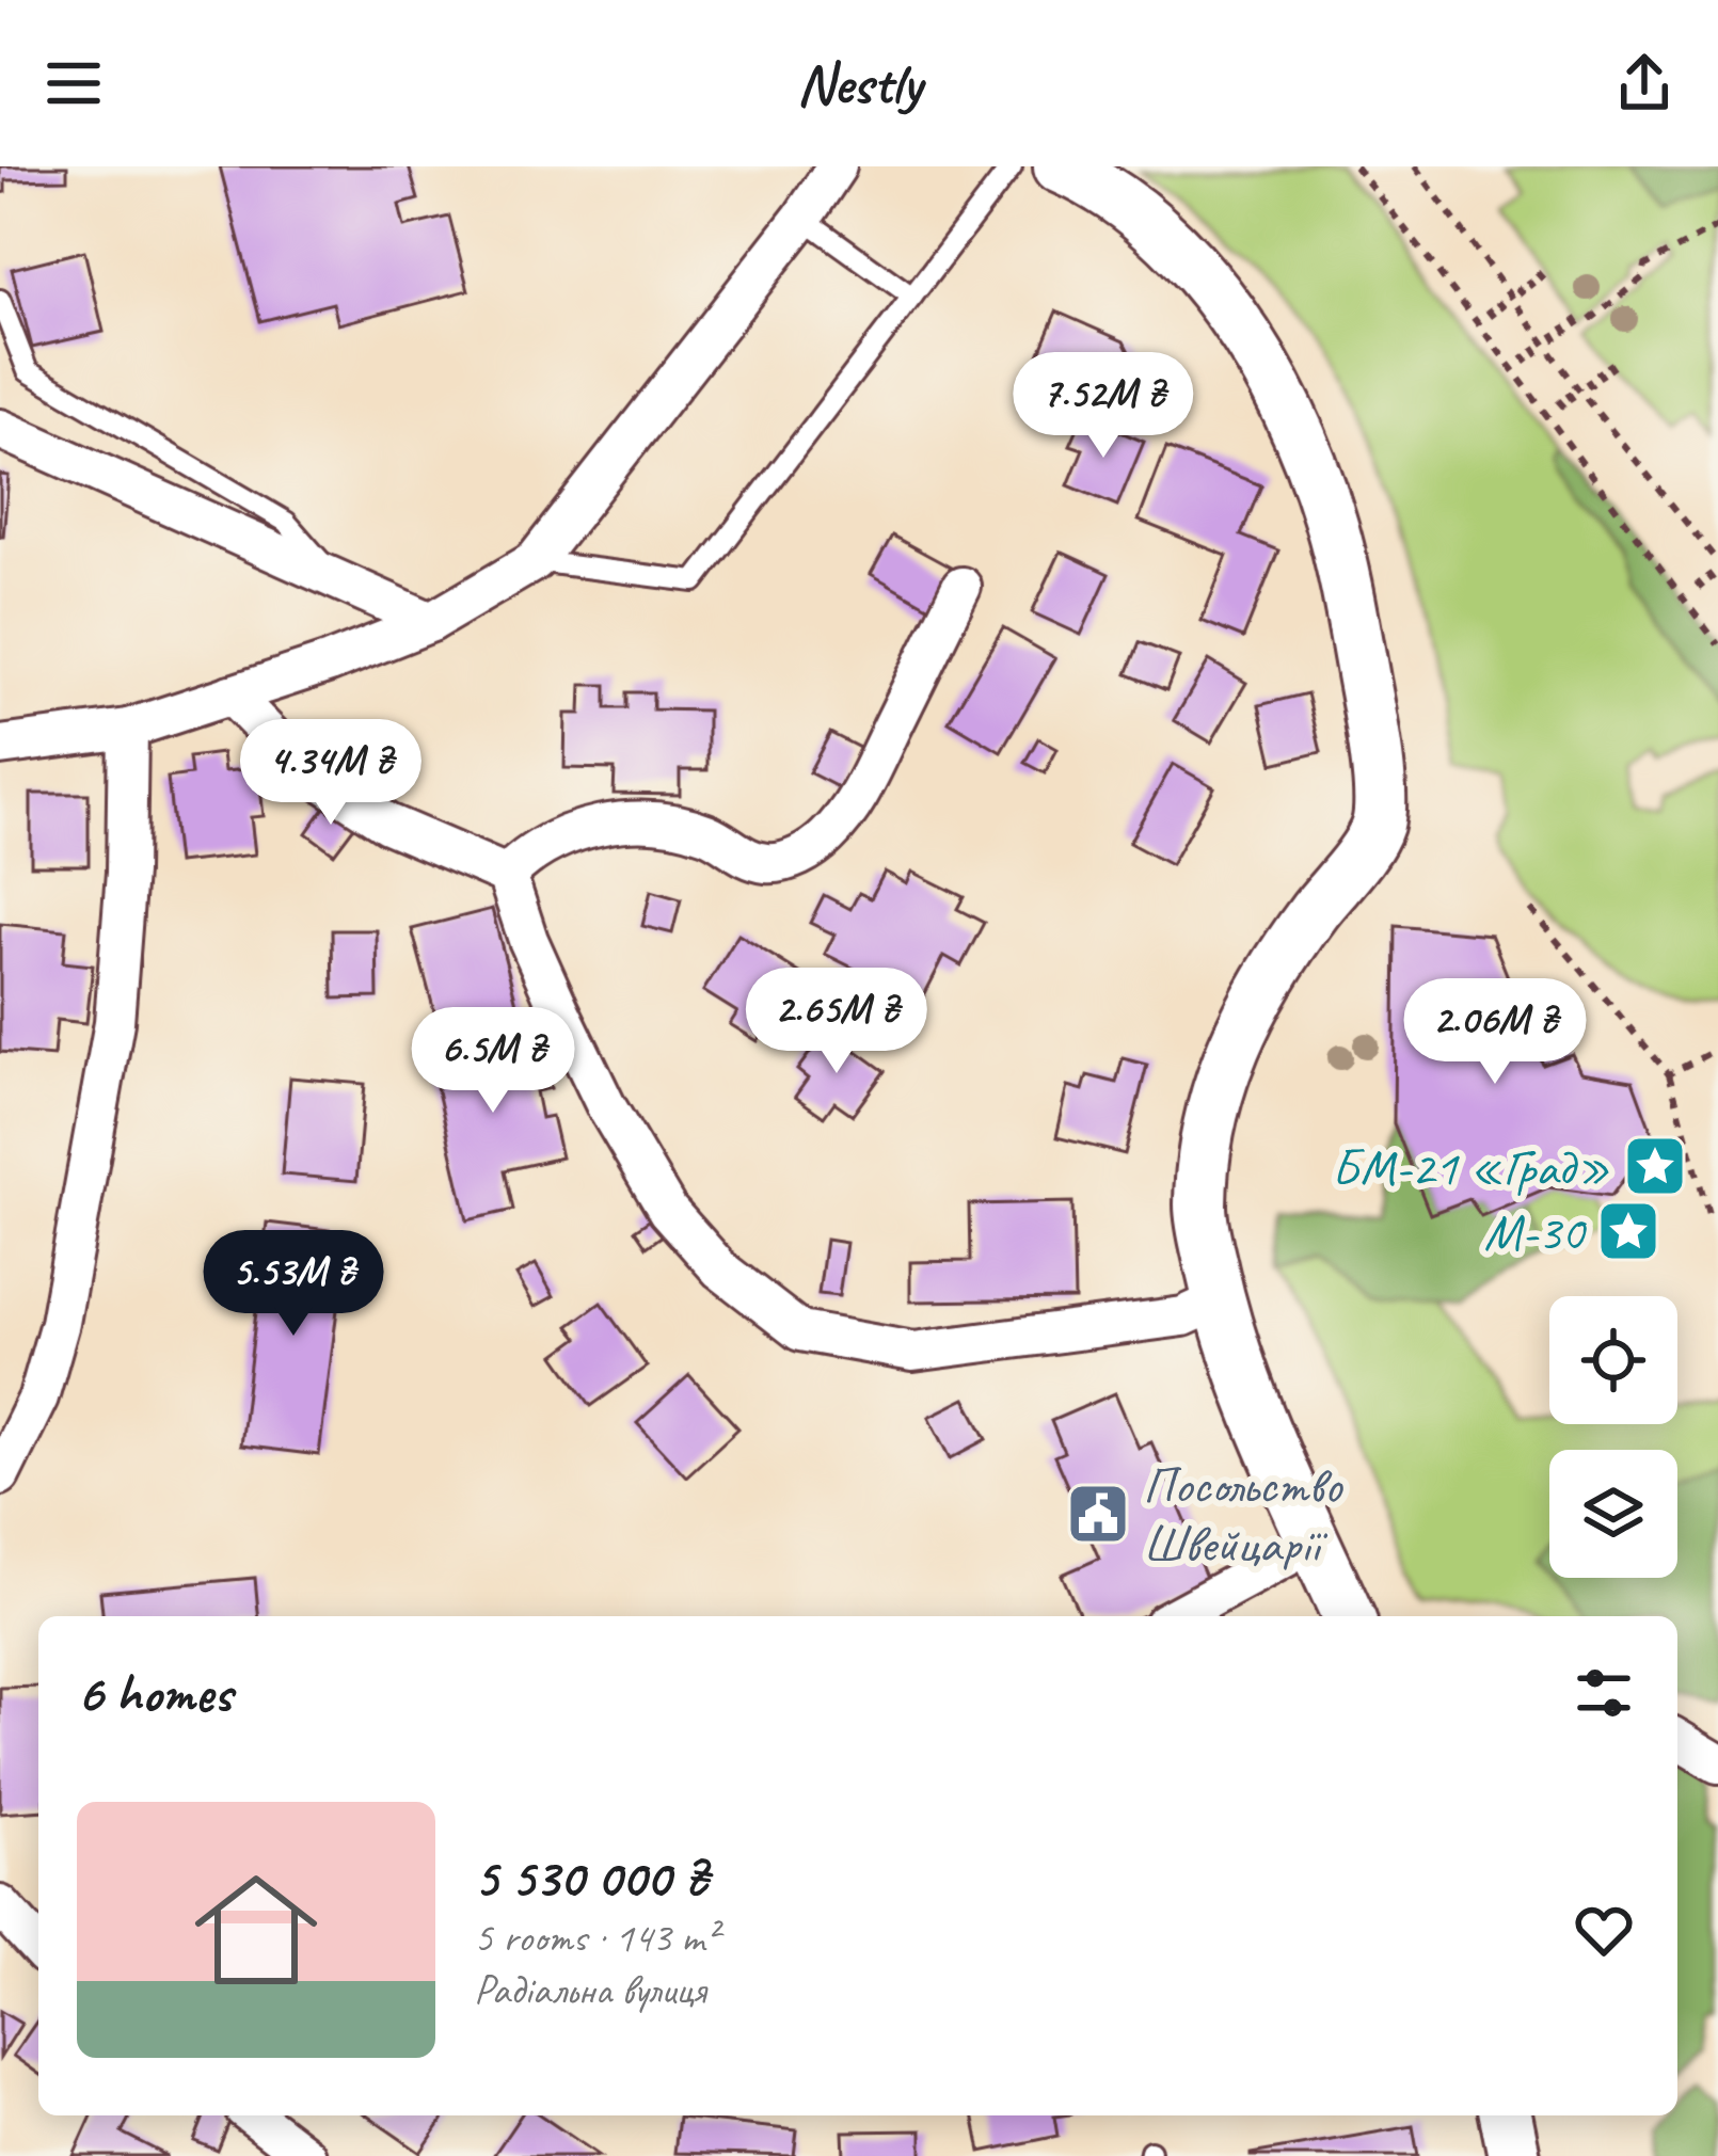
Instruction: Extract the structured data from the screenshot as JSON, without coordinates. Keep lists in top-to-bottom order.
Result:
{
  "places": {
    "place": ["БМ-21 «Град»", "М-30"],
    "public building": ["Посольство Швейцарії"]
  },
  "page": {
    "header": "Nestly",
    "price": [
      "7.52M ₴",
      "4.34M ₴",
      "2.65M ₴",
      "2.06M ₴",
      "6.5M ₴",
      "5.53M ₴"
    ],
    "heading": "6 homes",
    "list": [
      {
        "name": "5 530 000 ₴",
        "note": "5 rooms · 143 m² · Радіальна вулиця"
      }
    ]
  }
}
